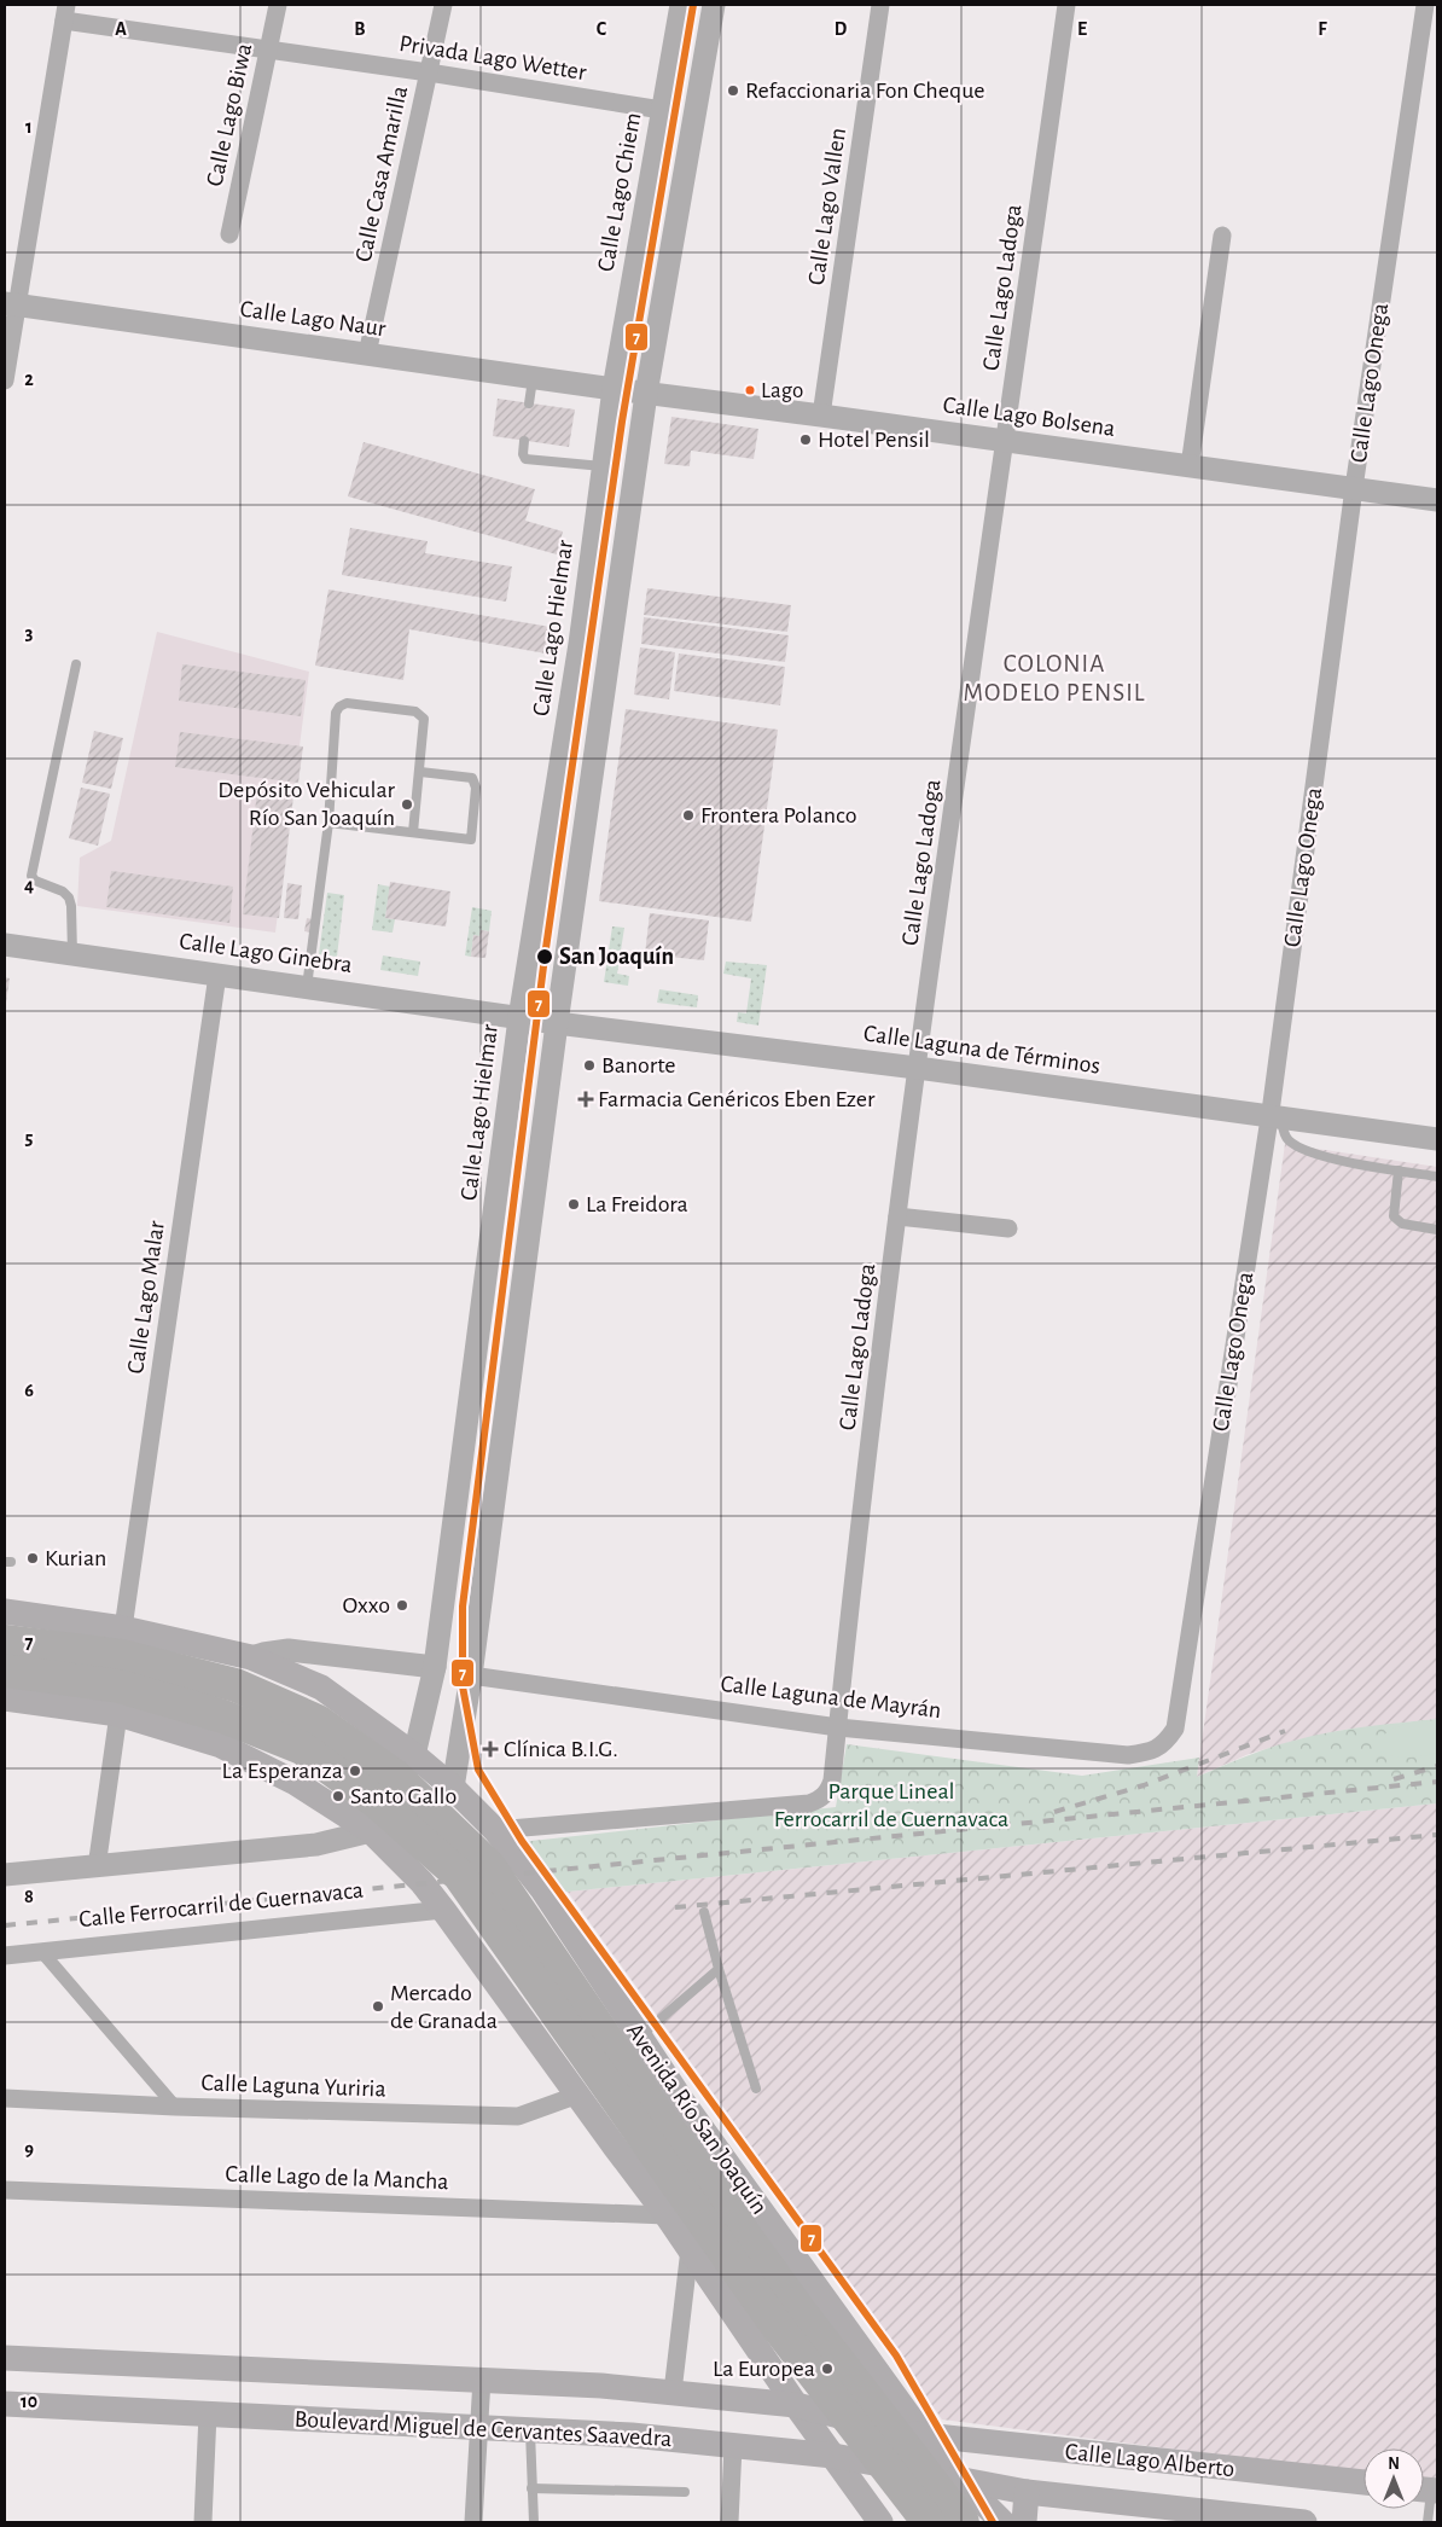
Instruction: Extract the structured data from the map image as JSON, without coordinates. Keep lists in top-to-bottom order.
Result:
{
  "streets": {
    "highway": ["Avenida Río San Joaquín"],
    "main road": ["Boulevard Miguel de Cervantes Saavedra", "Calle Lago Alberto"],
    "street": [
      "Privada Lago Wetter",
      "Calle Lago Biwa",
      "Calle Casa Amarilla",
      "Calle Lago Chiem",
      "Calle Lago Vallen",
      "Calle Lago Ladoga",
      "Calle Lago Naur",
      "Calle Lago Onega",
      "Calle Lago Bolsena",
      "Calle Lago Hielmar",
      "Calle Lago Ginebra",
      "Calle Laguna de Términos",
      "Calle Lago Malar",
      "Calle Laguna de Mayrán",
      "Calle Ferrocarril de Cuernavaca",
      "Calle Laguna Yuriria",
      "Calle Lago de la Mancha"
    ]
  },
  "crossings": [
    ["Privada Lago Wetter", "Calle Lago Biwa"],
    ["Privada Lago Wetter", "Calle Casa Amarilla"],
    ["Privada Lago Wetter", "Calle Lago Chiem"],
    ["Calle Casa Amarilla", "Calle Lago Naur"],
    ["Calle Lago Chiem", "Calle Lago Naur"],
    ["Calle Lago Chiem", "Calle Lago Bolsena"],
    ["Calle Lago Chiem", "Calle Lago Hielmar"],
    ["Calle Lago Vallen", "Calle Lago Bolsena"],
    ["Calle Lago Ladoga", "Calle Lago Bolsena"],
    ["Calle Lago Ladoga", "Calle Laguna de Términos"],
    ["Calle Lago Ladoga", "Calle Laguna de Mayrán"],
    ["Calle Lago Naur", "Calle Lago Bolsena"],
    ["Calle Lago Naur", "Calle Lago Hielmar"],
    ["Calle Lago Onega", "Calle Lago Bolsena"],
    ["Calle Lago Onega", "Calle Laguna de Términos"],
    ["Calle Lago Onega", "Calle Laguna de Mayrán"],
    ["Calle Lago Bolsena", "Calle Lago Hielmar"],
    ["Calle Lago Hielmar", "Calle Lago Ginebra"],
    ["Calle Lago Hielmar", "Calle Laguna de Términos"],
    ["Calle Lago Hielmar", "Calle Ferrocarril de Cuernavaca"],
    ["Calle Lago Hielmar", "Avenida Río San Joaquín"],
    ["Calle Lago Ginebra", "Calle Laguna de Términos"],
    ["Calle Lago Ginebra", "Calle Lago Malar"],
    ["Calle Lago Malar", "Avenida Río San Joaquín"],
    ["Avenida Río San Joaquín", "Boulevard Miguel de Cervantes Saavedra"],
    ["Avenida Río San Joaquín", "Calle Lago Alberto"],
    ["Boulevard Miguel de Cervantes Saavedra", "Calle Lago Alberto"]
  ],
  "districts": ["COLONIA MODELO PENSIL"],
  "parks": ["Parque Lineal Ferrocarril de Cuernavaca"],
  "places": {
    "other": [
      "Refaccionaria Fon Cheque",
      "Lago",
      "Hotel Pensil",
      "Depósito Vehicular Río San Joaquín",
      "Frontera Polanco",
      "San Joaquín",
      "Banorte",
      "La Freidora",
      "Kurian",
      "Oxxo",
      "La Esperanza",
      "Santo Gallo",
      "Mercado de Granada",
      "La Europea"
    ],
    "health": ["Farmacia Genéricos Eben Ezer", "Clínica B.I.G."]
  },
  "lines": ["transit line 7"],
  "north": "top",
  "grid": {
    "columns": [
      "A",
      "B",
      "C",
      "D",
      "E",
      "F"
    ],
    "rows": [
      "1",
      "2",
      "3",
      "4",
      "5",
      "6",
      "7",
      "8",
      "9",
      "10"
    ]
  }
}
